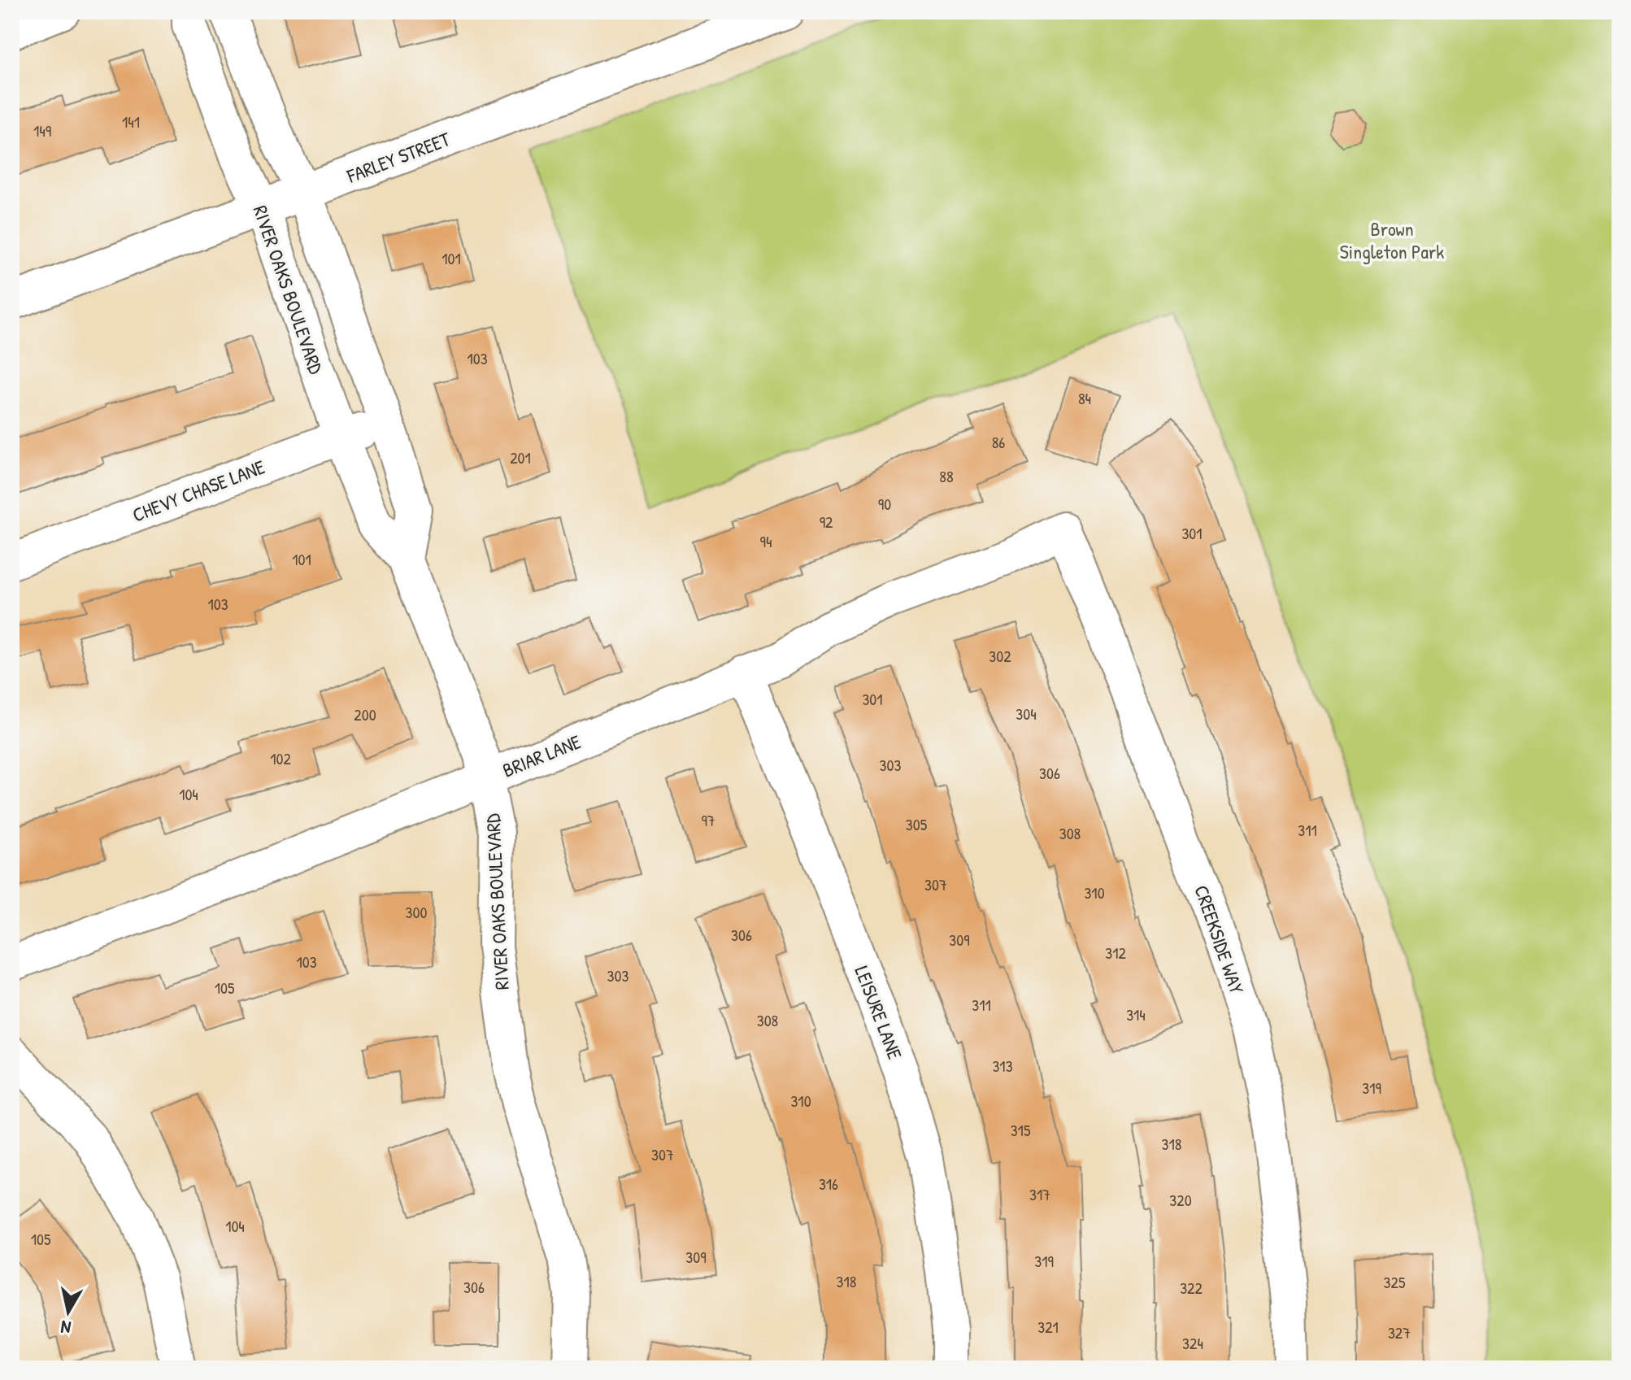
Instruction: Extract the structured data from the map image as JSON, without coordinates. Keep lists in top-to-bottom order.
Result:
{
  "streets": {
    "street": [
      "FARLEY STREET",
      "RIVER OAKS BOULEVARD",
      "CHEVY CHASE LANE",
      "BRIAR LANE",
      "CREEKSIDE WAY",
      "LEISURE LANE"
    ]
  },
  "crossings": [
    ["FARLEY STREET", "RIVER OAKS BOULEVARD"],
    ["RIVER OAKS BOULEVARD", "CHEVY CHASE LANE"],
    ["RIVER OAKS BOULEVARD", "BRIAR LANE"],
    ["BRIAR LANE", "CREEKSIDE WAY"],
    ["BRIAR LANE", "LEISURE LANE"]
  ],
  "parks": ["Brown Singleton Park"],
  "house_numbers": [
    "141",
    "149",
    "101",
    "103",
    "84",
    "86",
    "201",
    "88",
    "90",
    "92",
    "301",
    "94",
    "101",
    "103",
    "302",
    "301",
    "304",
    "200",
    "102",
    "303",
    "306",
    "104",
    "97",
    "305",
    "311",
    "308",
    "307",
    "310",
    "300",
    "306",
    "309",
    "312",
    "103",
    "303",
    "105",
    "311",
    "314",
    "308",
    "313",
    "319",
    "310",
    "315",
    "318",
    "307",
    "316",
    "317",
    "320",
    "104",
    "105",
    "309",
    "319",
    "318",
    "325",
    "306",
    "322",
    "321",
    "327",
    "324"
  ],
  "north": "bottom"
}
